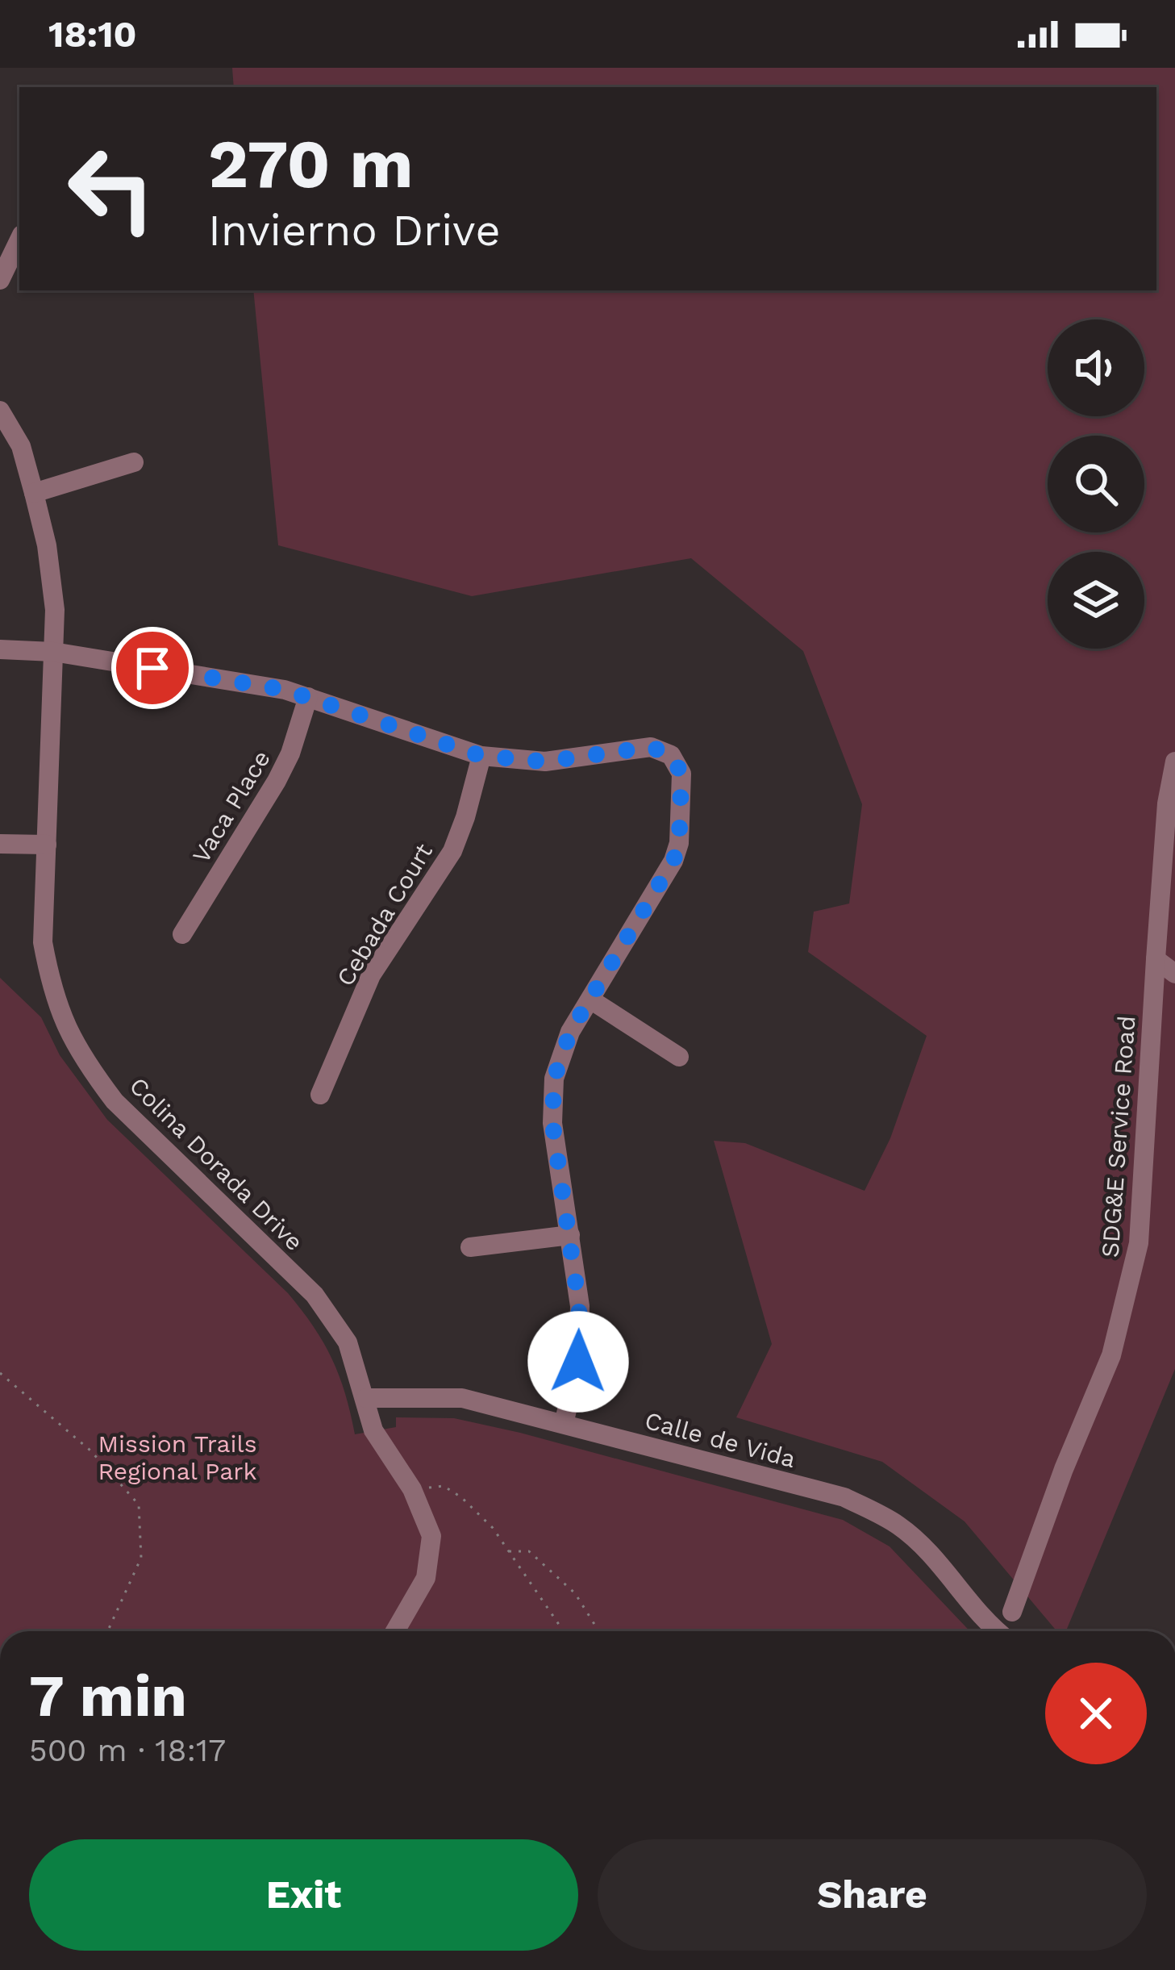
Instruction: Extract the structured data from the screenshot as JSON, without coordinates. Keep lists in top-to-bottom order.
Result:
{
  "streets": {
    "street": [
      "Vaca Place",
      "Cebada Court",
      "SDG&E Service Road",
      "Colina Dorada Drive",
      "Calle de Vida"
    ]
  },
  "crossings": [
    ["Colina Dorada Drive", "Calle de Vida"]
  ],
  "parks": ["Mission Trails Regional Park"],
  "page": {
    "status": "18:10",
    "turn": ["270 m", "Invierno Drive"],
    "heading": ["7 min", "500 m · 18:17"],
    "buttons": ["Exit", "Share"]
  }
}
